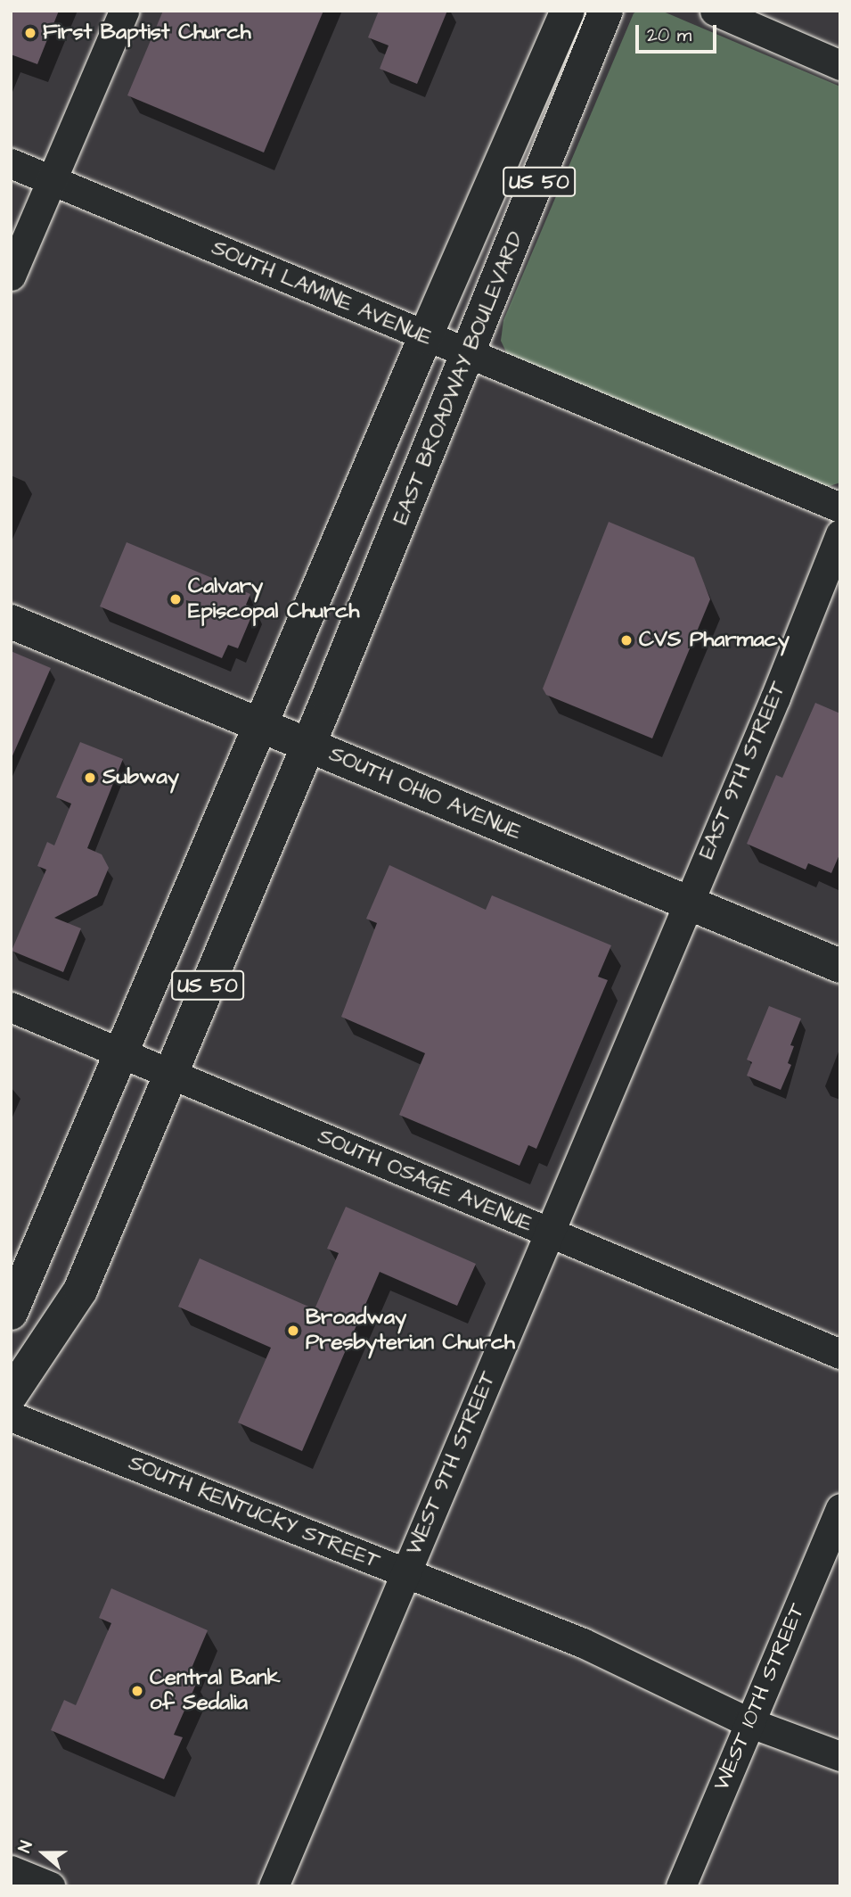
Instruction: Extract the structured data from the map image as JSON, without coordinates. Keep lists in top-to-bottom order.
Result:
{
  "streets": {
    "main road": ["US 50", "EAST BROADWAY BOULEVARD", "SOUTH OHIO AVENUE"],
    "street": [
      "SOUTH LAMINE AVENUE",
      "EAST 9TH STREET",
      "SOUTH OSAGE AVENUE",
      "WEST 9TH STREET",
      "SOUTH KENTUCKY STREET",
      "WEST 10TH STREET"
    ]
  },
  "crossings": [
    ["US 50", "EAST BROADWAY BOULEVARD"],
    ["US 50", "SOUTH OHIO AVENUE"],
    ["US 50", "SOUTH OSAGE AVENUE"],
    ["SOUTH LAMINE AVENUE", "EAST BROADWAY BOULEVARD"],
    ["EAST BROADWAY BOULEVARD", "SOUTH OHIO AVENUE"],
    ["EAST 9TH STREET", "SOUTH OHIO AVENUE"],
    ["EAST 9TH STREET", "WEST 9TH STREET"],
    ["SOUTH OHIO AVENUE", "WEST 9TH STREET"],
    ["SOUTH OSAGE AVENUE", "WEST 9TH STREET"],
    ["WEST 9TH STREET", "SOUTH KENTUCKY STREET"],
    ["SOUTH KENTUCKY STREET", "WEST 10TH STREET"]
  ],
  "places": [
    "First Baptist Church",
    "Calvary Episcopal Church",
    "CVS Pharmacy",
    "Subway",
    "Broadway Presbyterian Church",
    "Central Bank of Sedalia"
  ],
  "scale_bar": "20 m",
  "north": "left"
}
